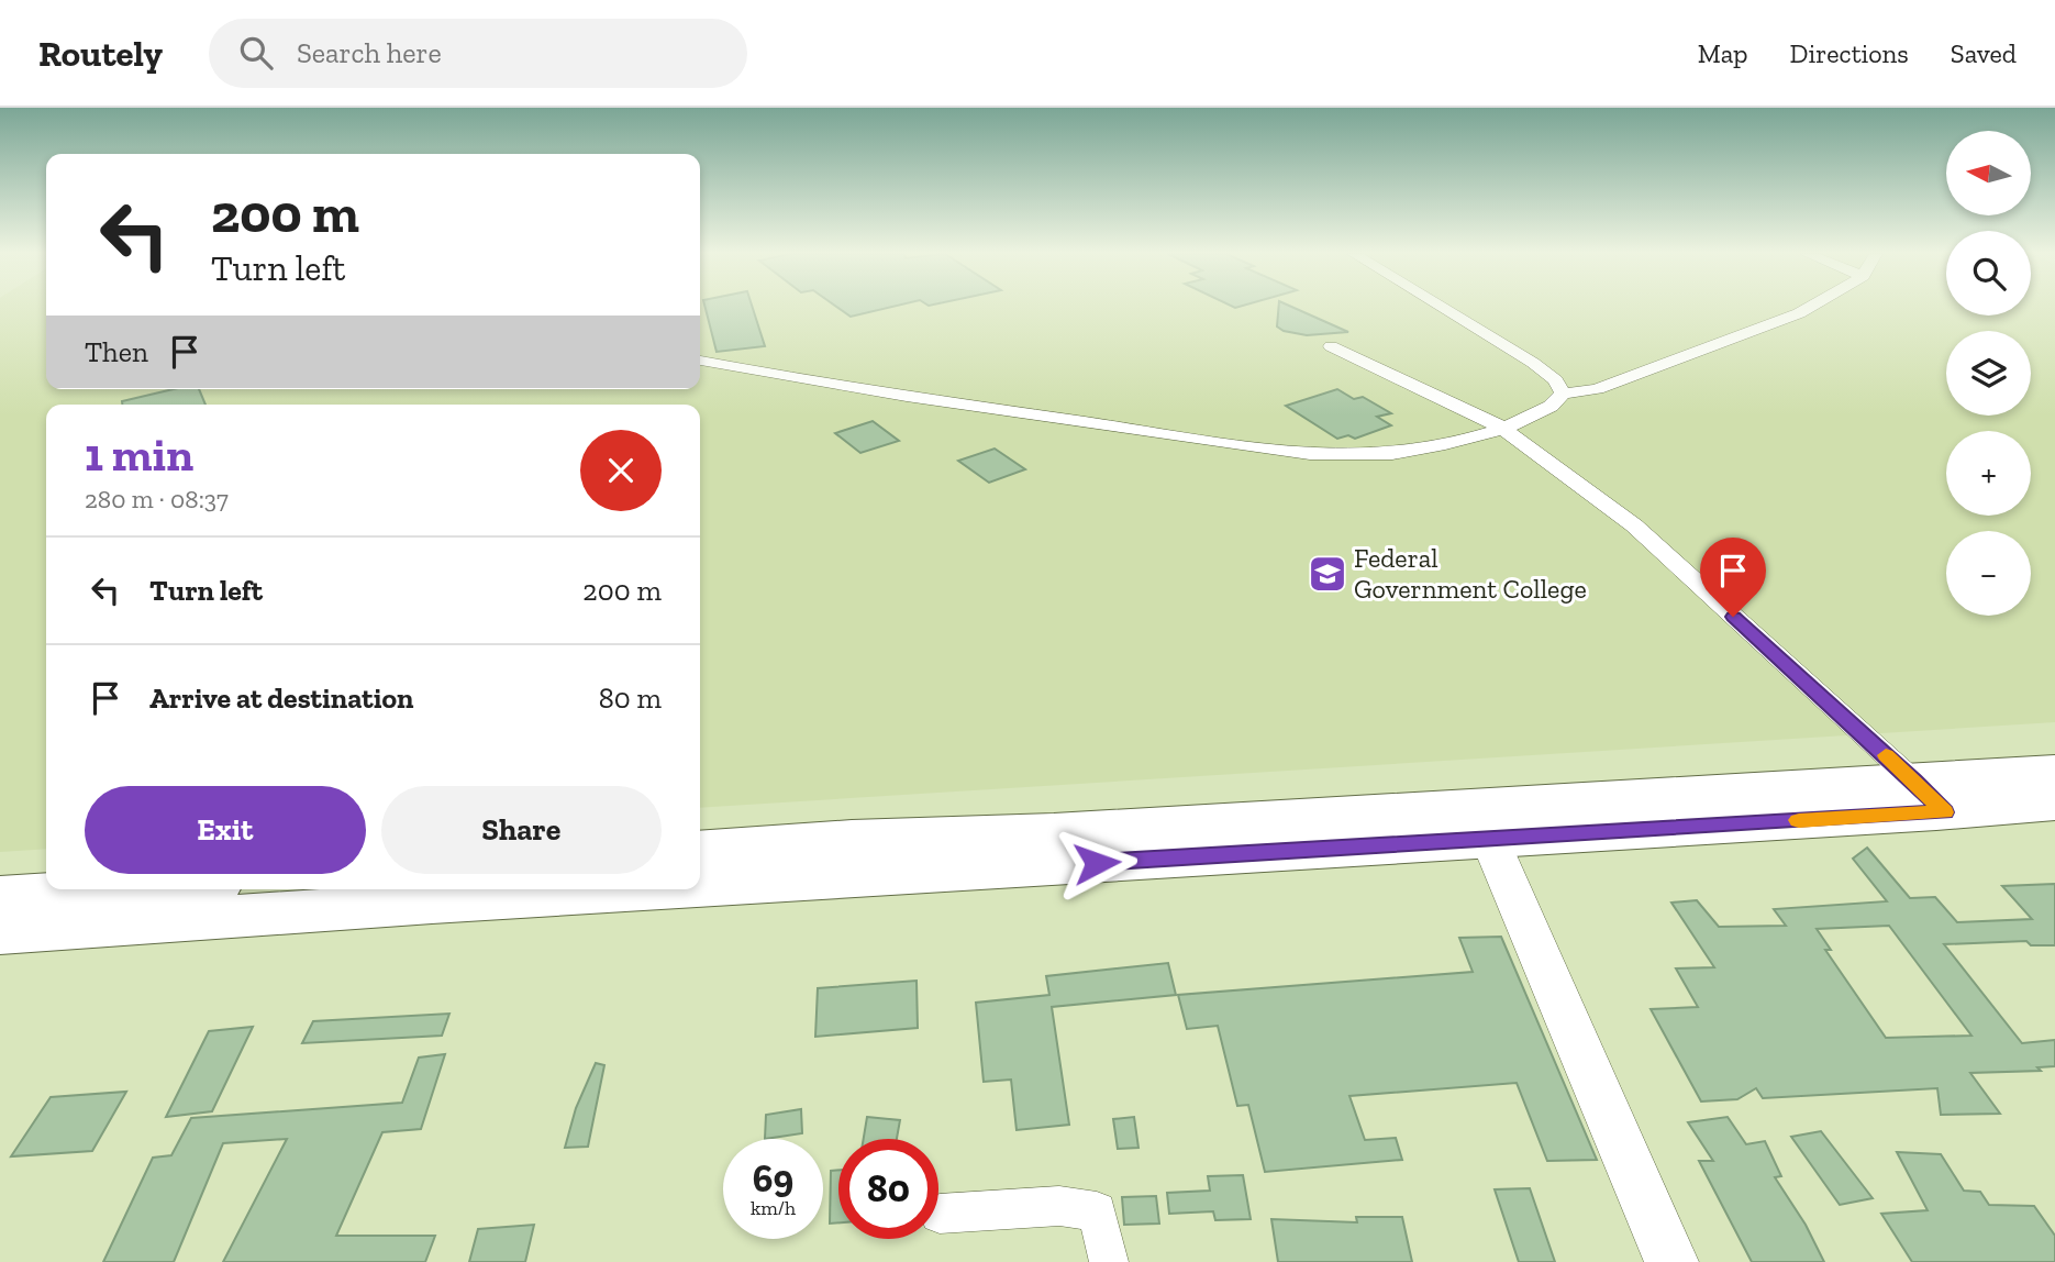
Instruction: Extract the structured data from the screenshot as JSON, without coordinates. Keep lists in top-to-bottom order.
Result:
{
  "places": {
    "school or university": ["Federal Government College"]
  },
  "north": "left",
  "page": {
    "header": "Routely",
    "search": "Search here",
    "nav": ["Map", "Directions", "Saved"],
    "map_buttons": ["+", "−"],
    "turn": ["200 m", "Turn left"],
    "then": "Then",
    "heading": ["1 min", "280 m · 08:37"],
    "list": [
      {
        "name": "Turn left",
        "value": "200 m"
      },
      {
        "name": "Arrive at destination",
        "value": "80 m"
      }
    ],
    "buttons": ["Exit", "Share"],
    "speed": "69 km/h",
    "limit": "80"
  }
}
